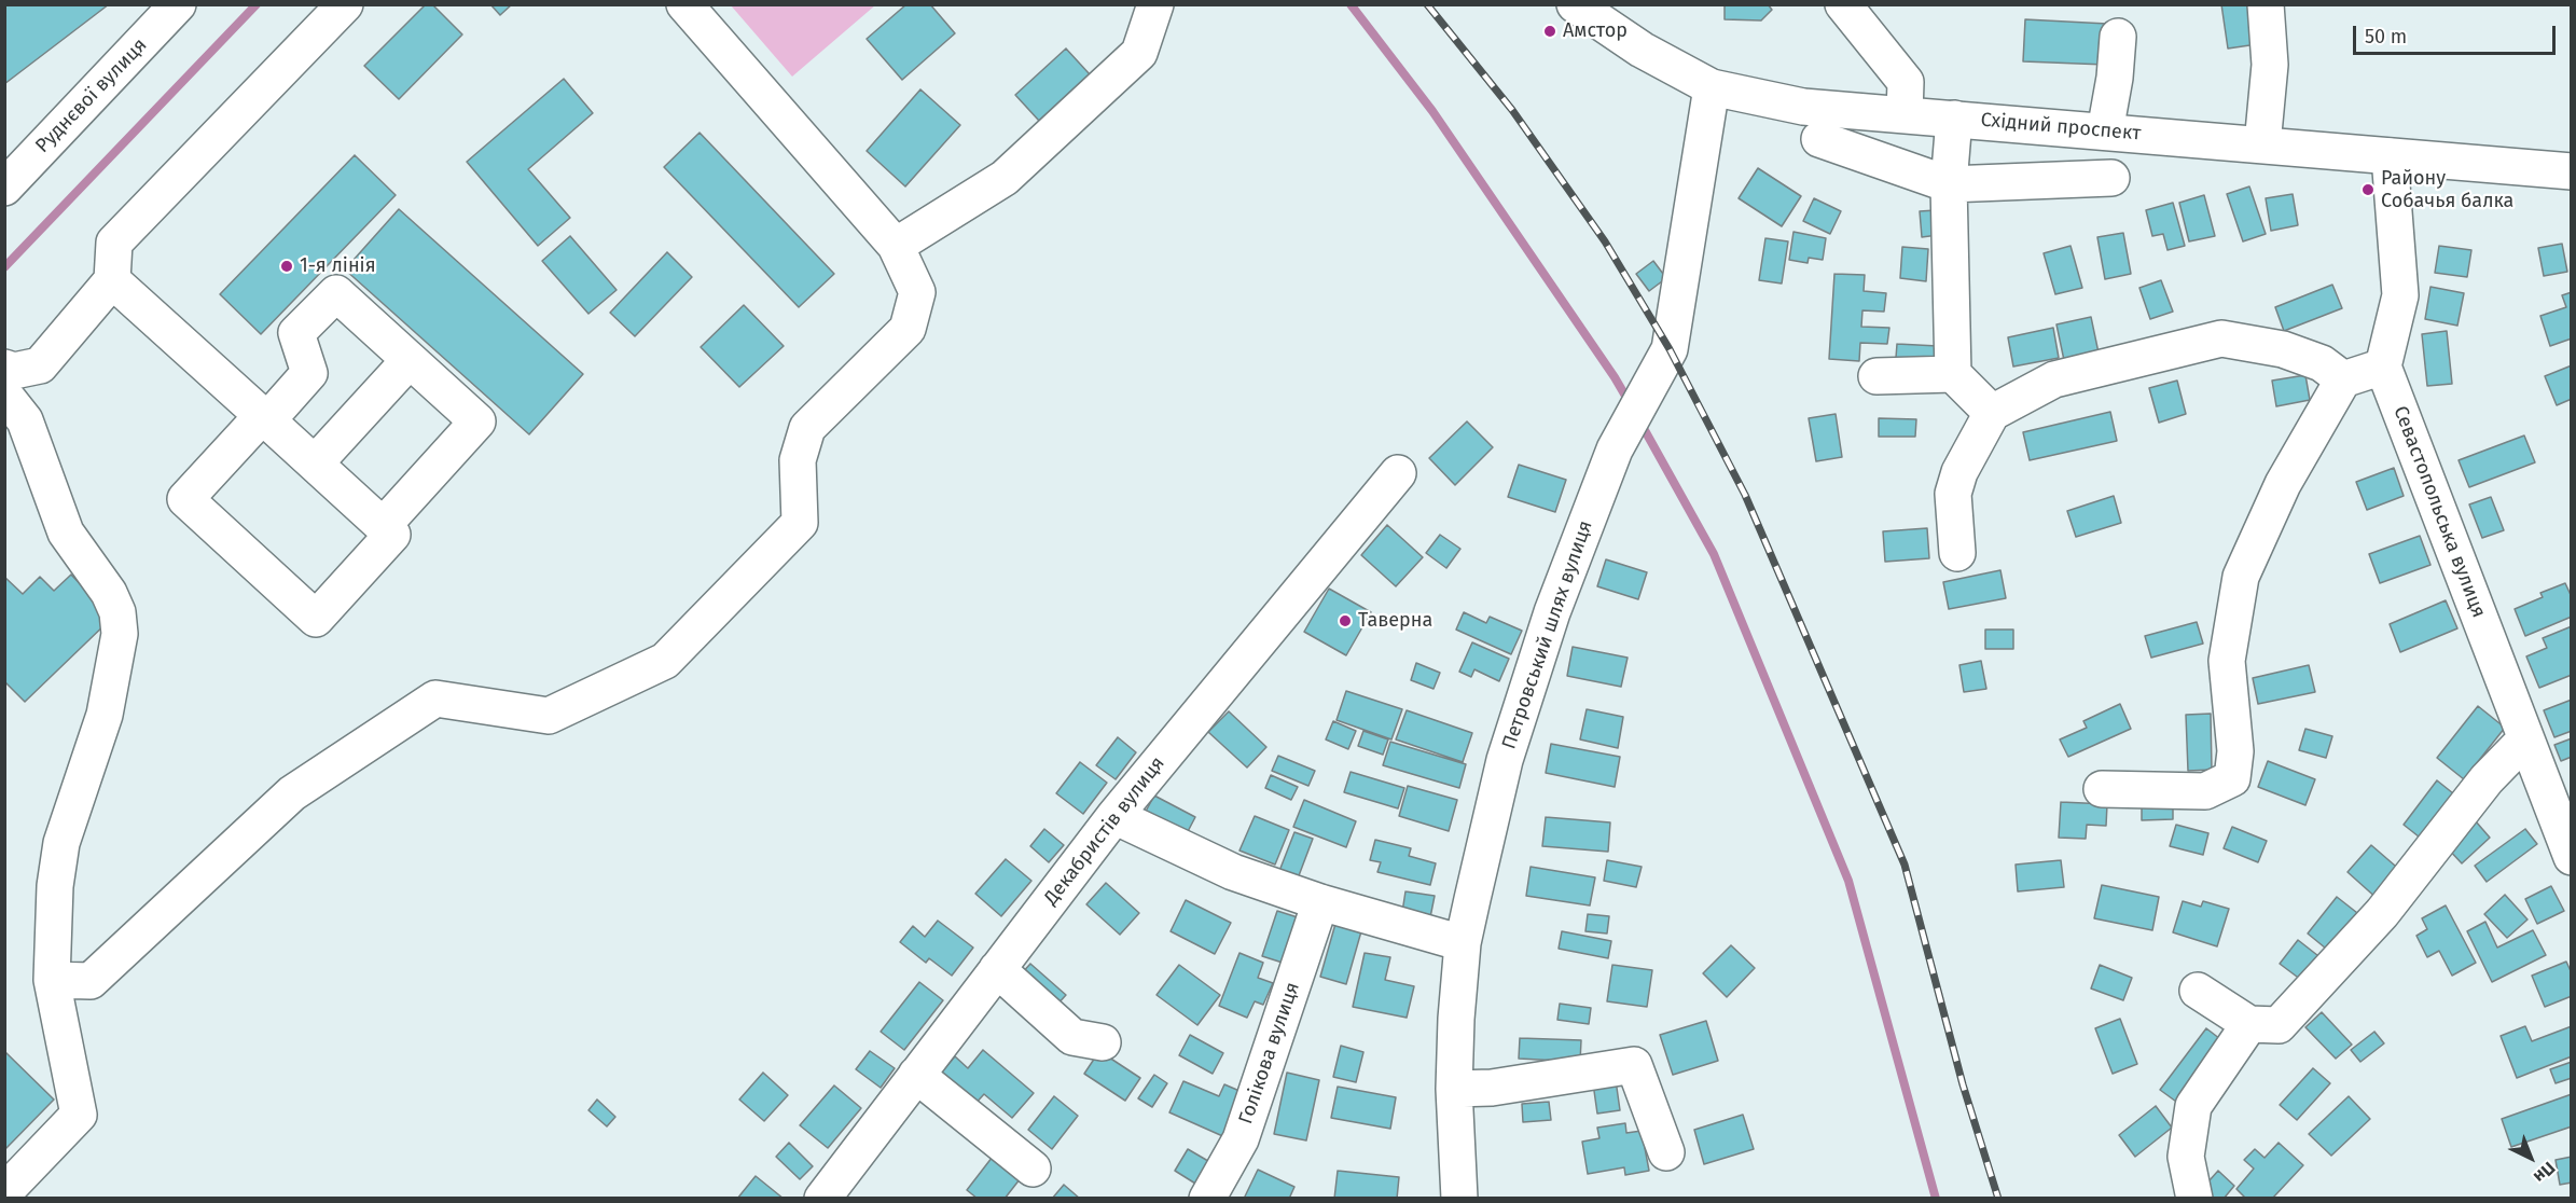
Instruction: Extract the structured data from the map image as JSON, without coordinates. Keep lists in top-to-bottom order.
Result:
{
  "streets": {
    "street": [
      "Руднєвої вулиця",
      "Східний проспект",
      "Севастопольська вулиця",
      "Петровський шлях вулиця",
      "Декабристів вулиця",
      "Голікова вулиця"
    ]
  },
  "crossings": [
    ["Східний проспект", "Петровський шлях вулиця"]
  ],
  "places": [
    "Амстор",
    "Району Собачья балка",
    "1-я лінія",
    "Таверна"
  ],
  "scale_bar": "50 m",
  "north": "bottom right"
}
